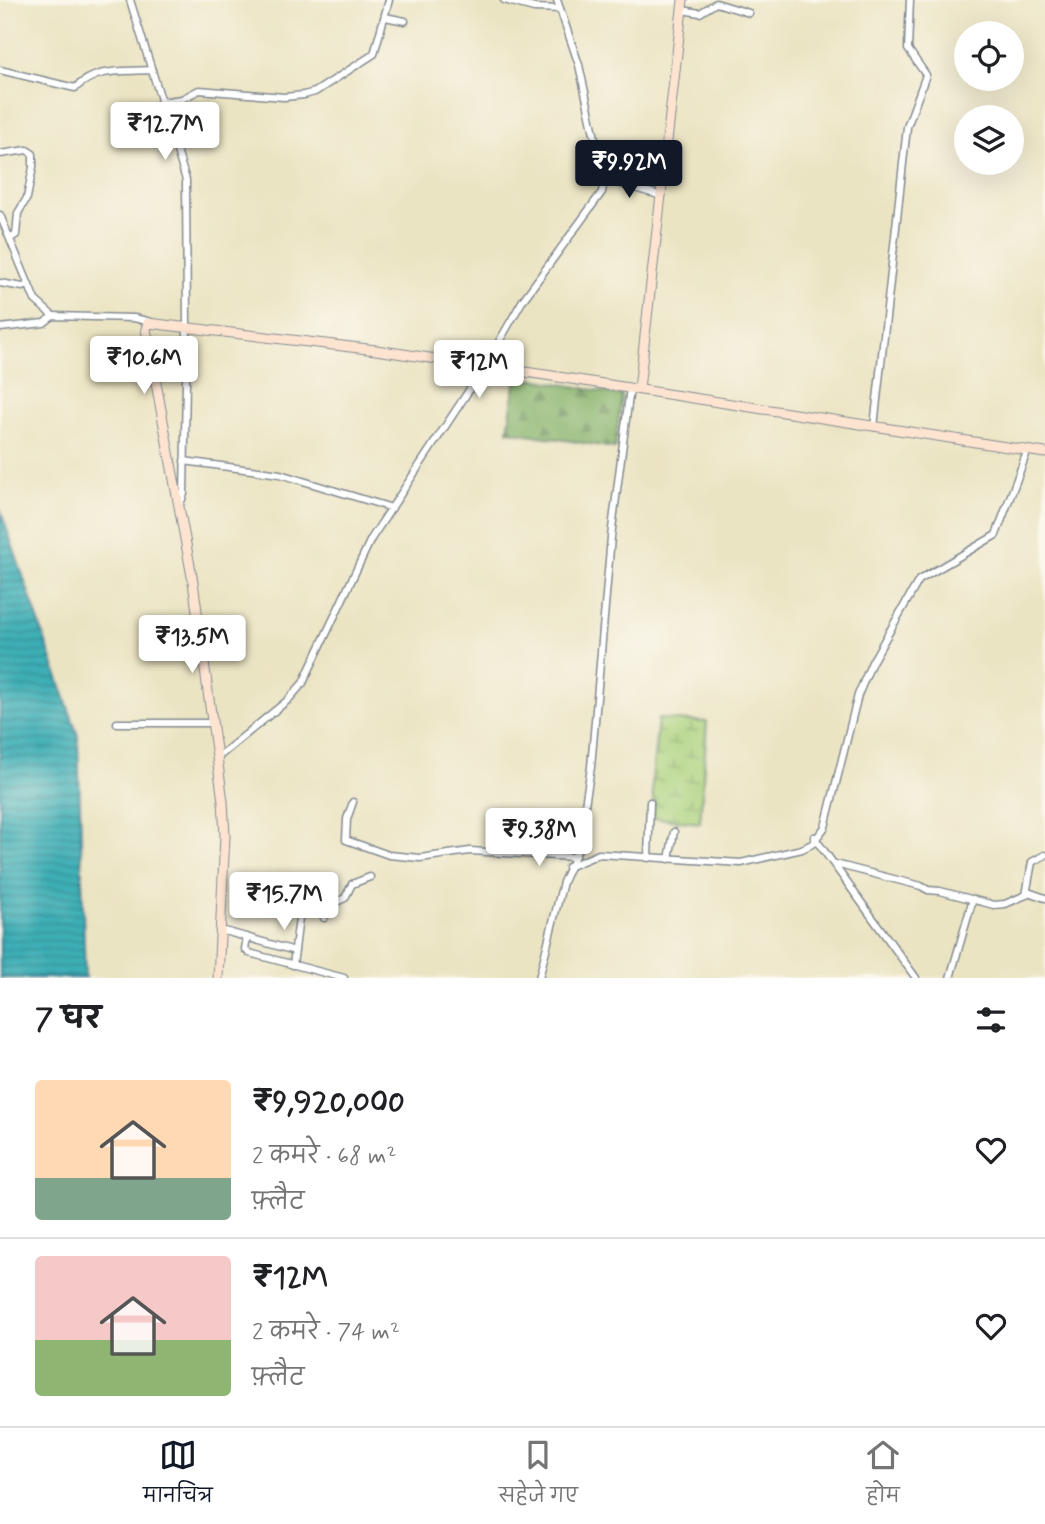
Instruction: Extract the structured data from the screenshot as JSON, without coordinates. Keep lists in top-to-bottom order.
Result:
{
  "page": {
    "price": [
      "₹12.7M",
      "₹9.92M",
      "₹10.6M",
      "₹12M",
      "₹13.5M",
      "₹9.38M",
      "₹15.7M"
    ],
    "heading": "7 घर",
    "list": [
      {
        "name": "₹9,920,000",
        "note": "2 कमरे · 68 m² · फ़्लैट"
      },
      {
        "name": "₹12M",
        "note": "2 कमरे · 74 m² · फ़्लैट"
      }
    ],
    "tabs": ["मानचित्र", "सहेजे गए", "होम"]
  }
}
